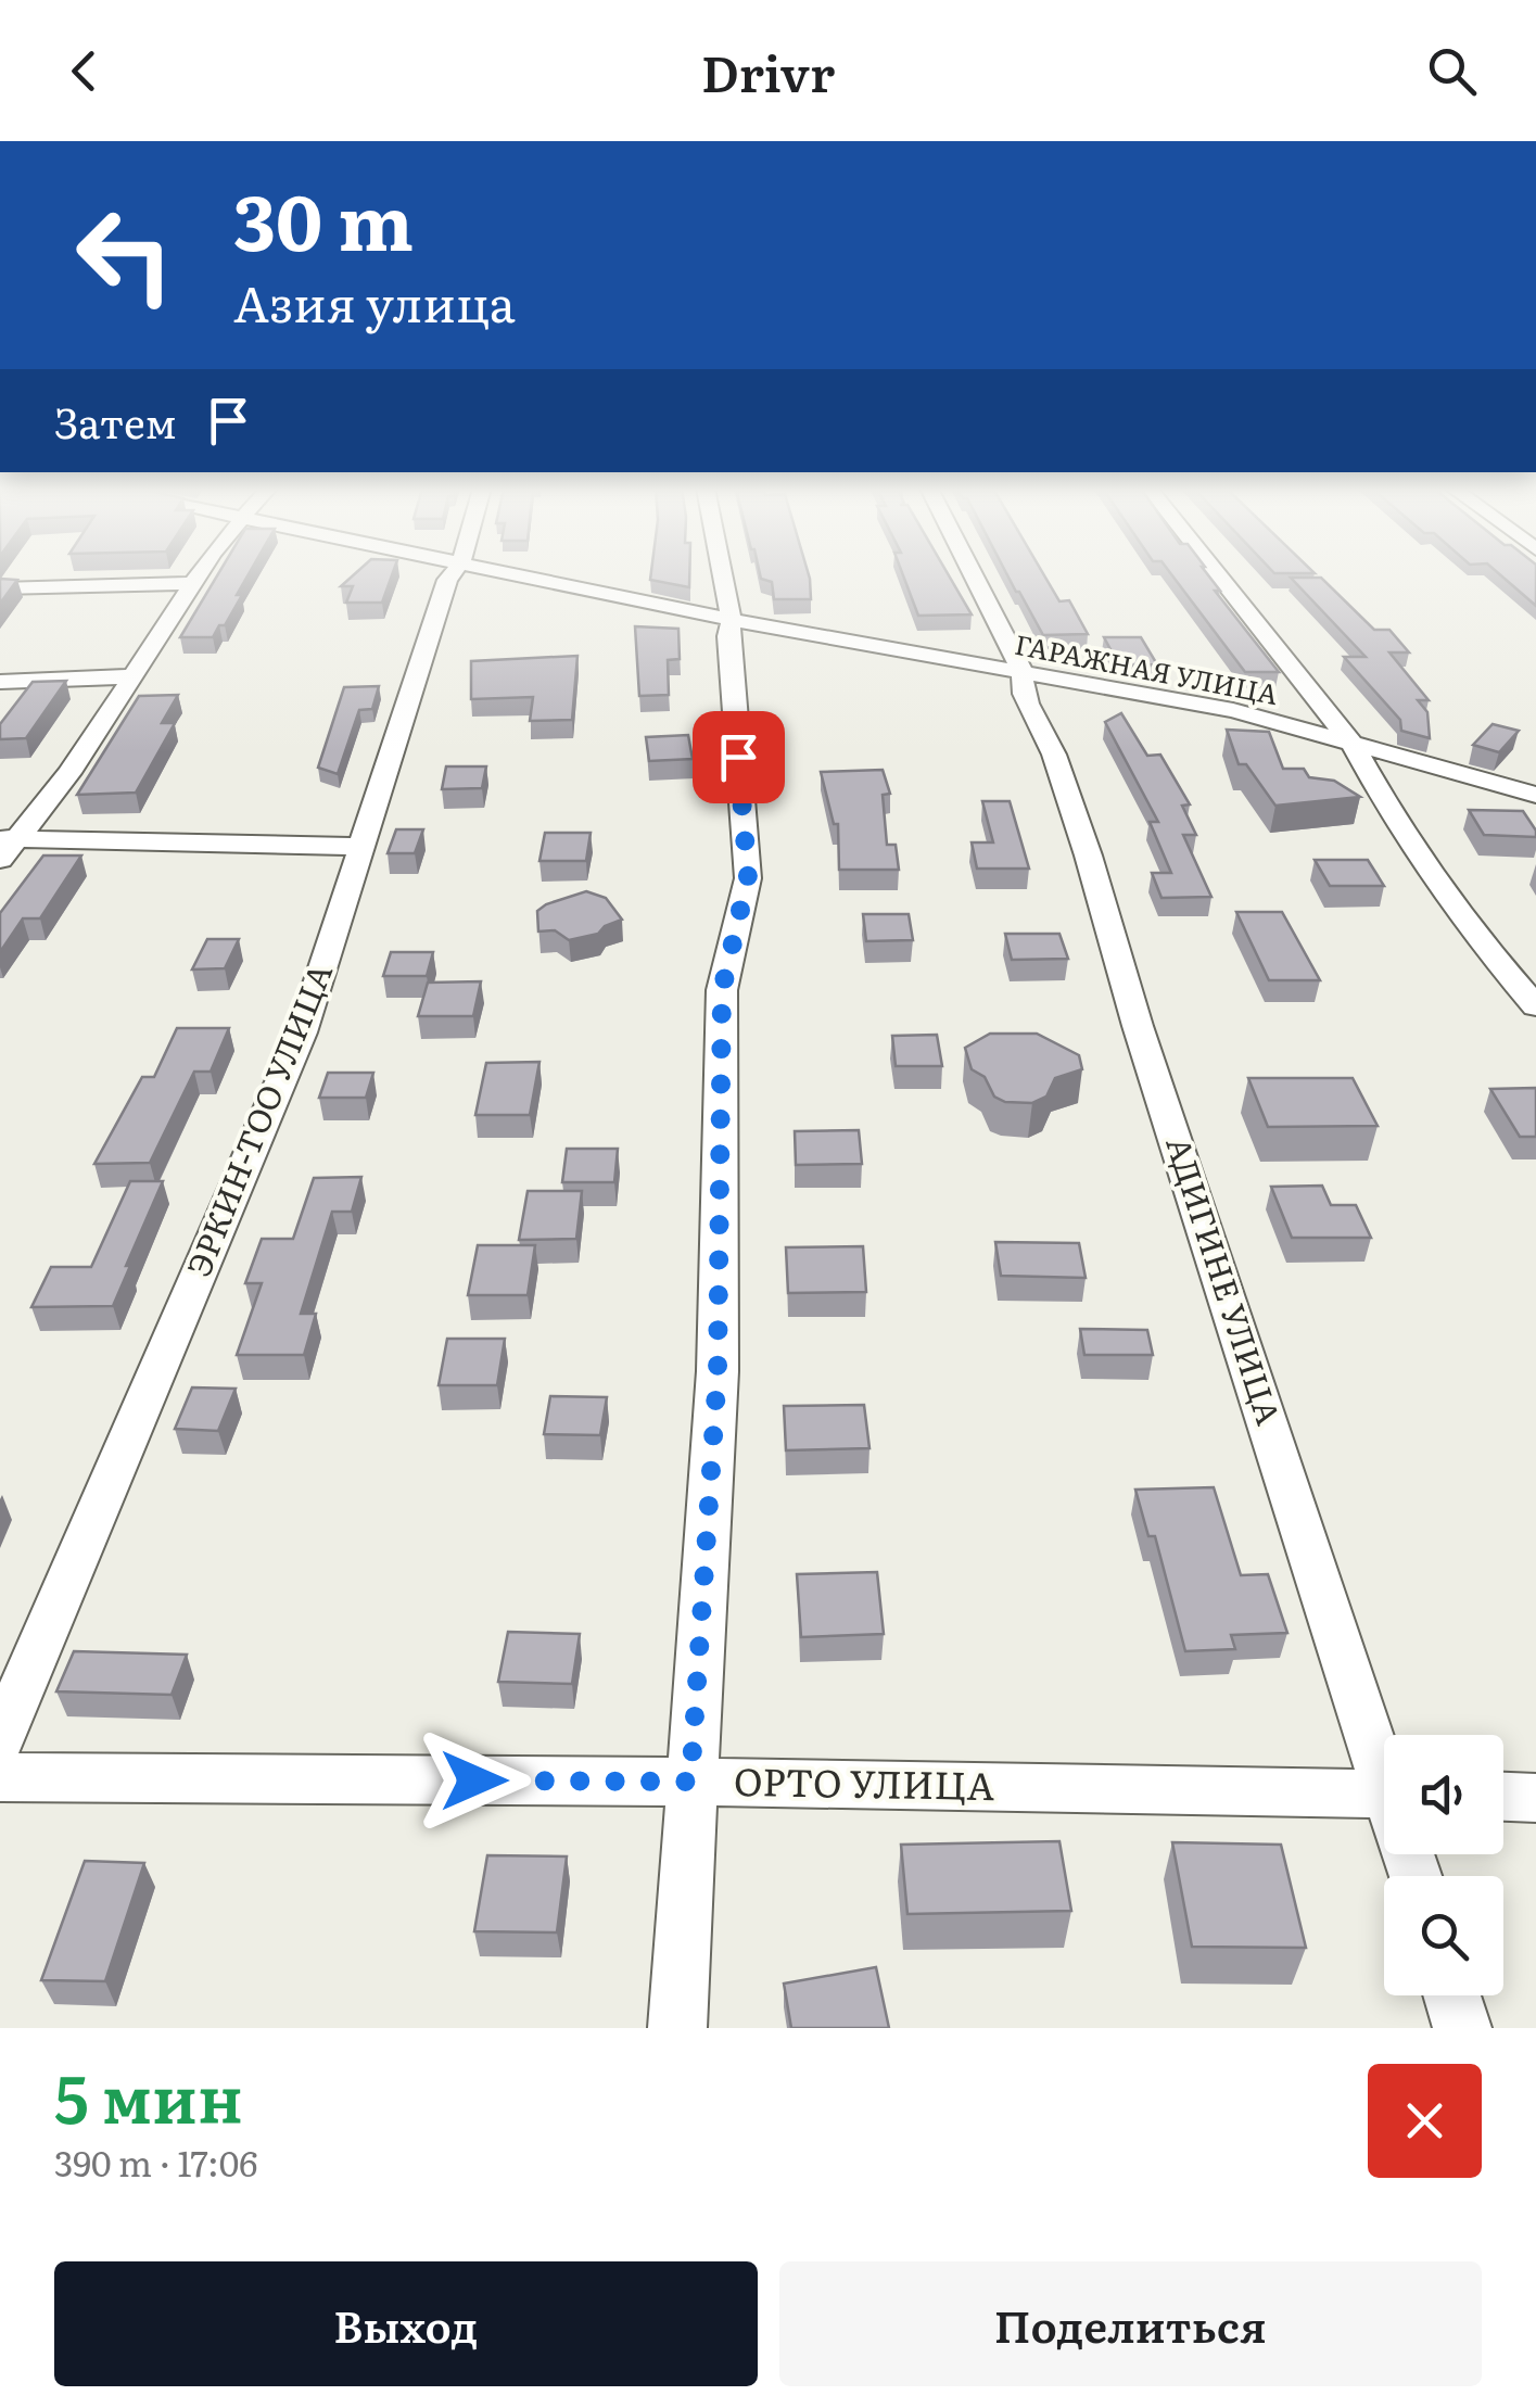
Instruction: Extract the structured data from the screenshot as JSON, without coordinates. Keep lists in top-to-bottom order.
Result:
{
  "streets": {
    "street": [
      "ГАРАЖНАЯ УЛИЦА",
      "ЭРКИН-ТОО УЛИЦА",
      "АДИГИНЕ УЛИЦА",
      "ОРТО УЛИЦА"
    ]
  },
  "crossings": [
    ["ГАРАЖНАЯ УЛИЦА", "АДИГИНЕ УЛИЦА"]
  ],
  "page": {
    "header": "Drivr",
    "turn": ["30 m", "Азия улица"],
    "then": "Затем",
    "heading": ["5 мин", "390 m · 17:06"],
    "buttons": ["Выход", "Поделиться"]
  }
}
